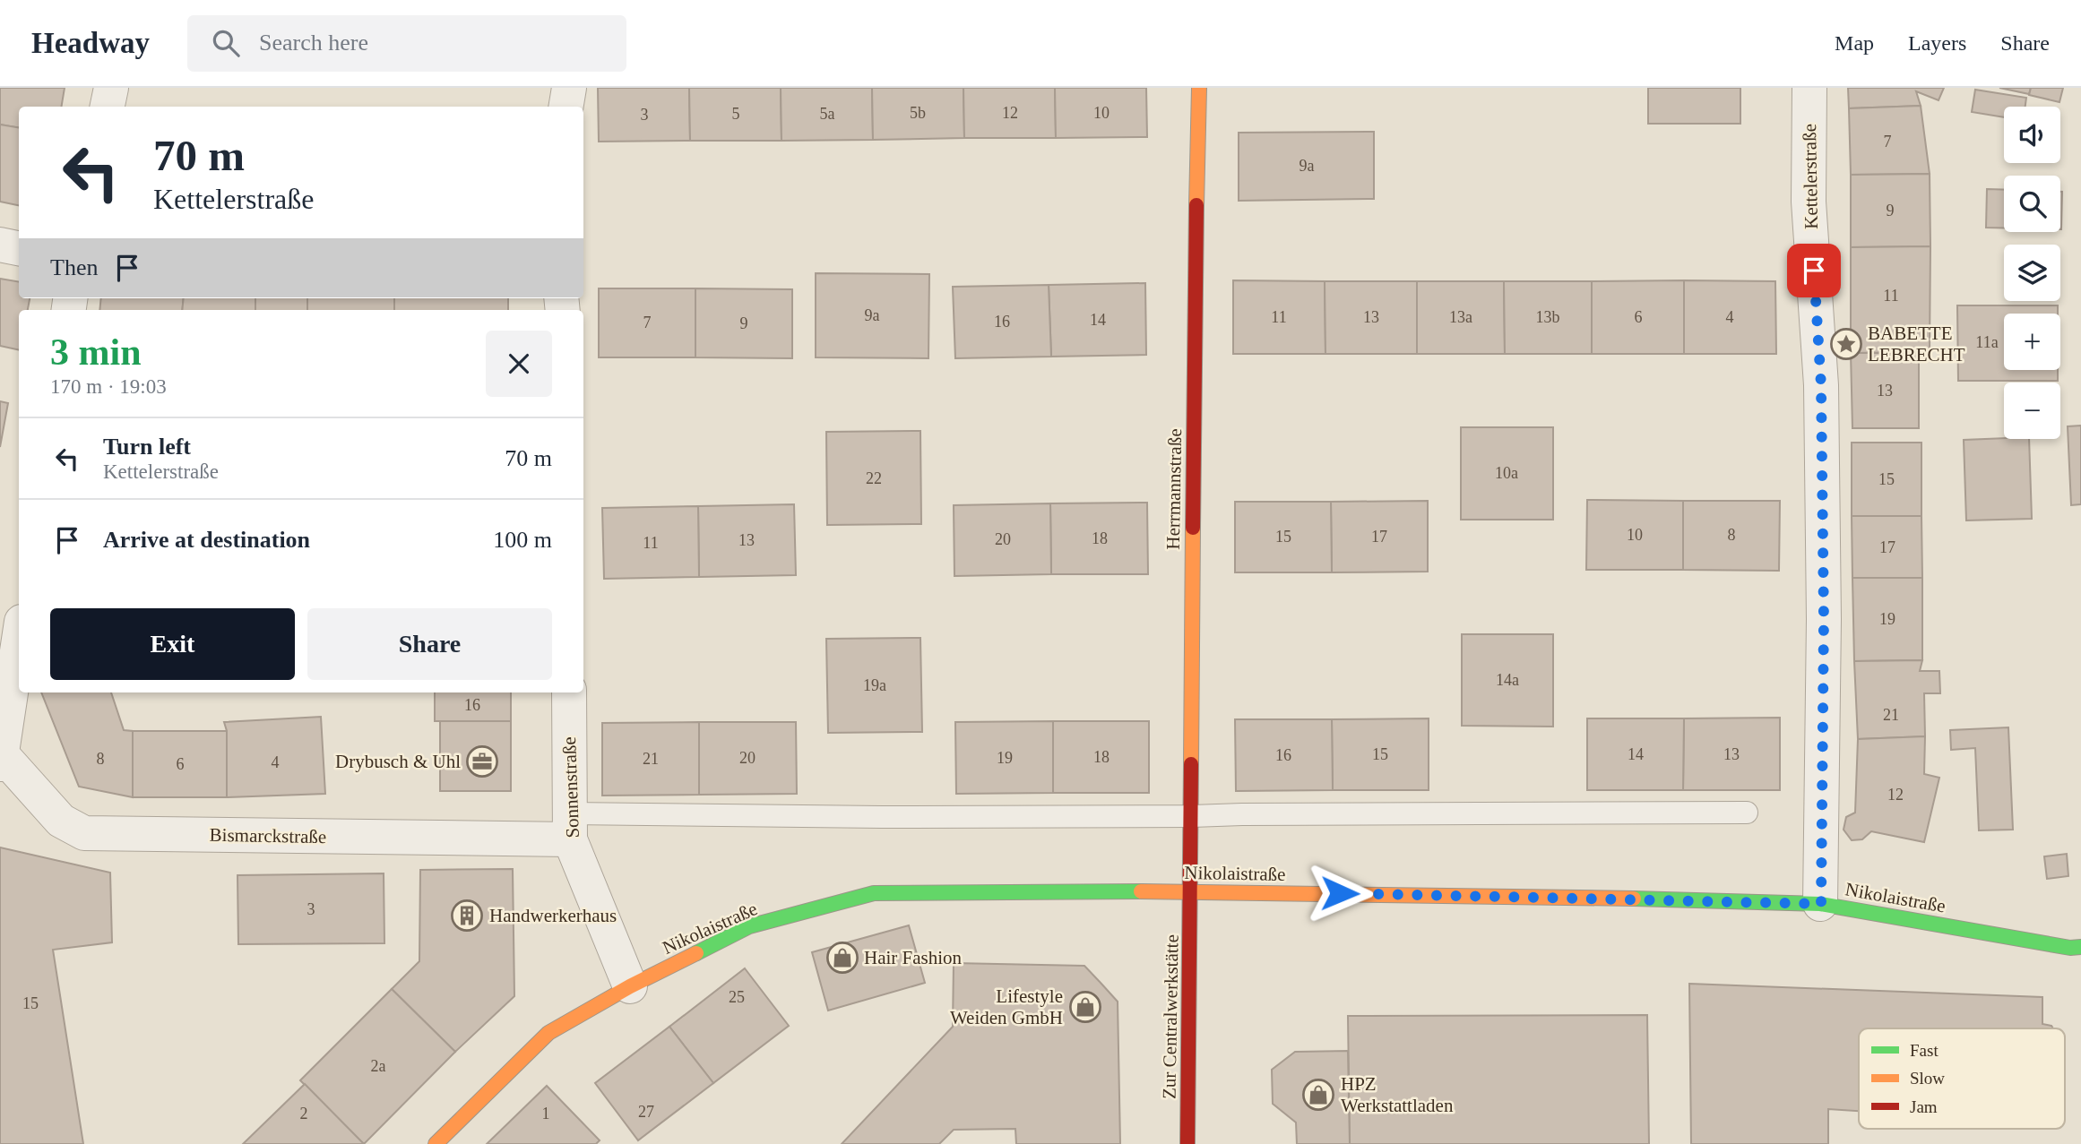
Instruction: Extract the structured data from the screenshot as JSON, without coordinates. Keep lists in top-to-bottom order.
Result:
{
  "streets": {
    "main road": ["Herrmannstraße", "Nikolaistraße", "Zur Centralwerkstätte"],
    "street": ["Kettelerstraße", "Sonnenstraße", "Bismarckstraße"]
  },
  "crossings": [
    ["Kettelerstraße", "Nikolaistraße"],
    ["Herrmannstraße", "Nikolaistraße"],
    ["Herrmannstraße", "Zur Centralwerkstätte"],
    ["Sonnenstraße", "Bismarckstraße"],
    ["Sonnenstraße", "Nikolaistraße"],
    ["Nikolaistraße", "Zur Centralwerkstätte"]
  ],
  "places": {
    "place": ["BABETTE LEBRECHT"],
    "office": ["Drybusch & Uhl"],
    "building": ["Handwerkerhaus"],
    "shop": ["Hair Fashion", "Lifestyle Weiden GmbH", "HPZ Werkstattladen"]
  },
  "house_numbers": [
    "5b",
    "12",
    "10",
    "5",
    "5a",
    "3",
    "7",
    "9a",
    "9",
    "11",
    "9a",
    "11",
    "13",
    "13a",
    "13b",
    "6",
    "4",
    "14",
    "16",
    "7",
    "9",
    "11a",
    "13",
    "10a",
    "22",
    "15",
    "10",
    "8",
    "15",
    "17",
    "18",
    "20",
    "13",
    "11",
    "17",
    "19",
    "14a",
    "19a",
    "16",
    "21",
    "15",
    "14",
    "13",
    "16",
    "18",
    "20",
    "19",
    "8",
    "21",
    "4",
    "6",
    "12",
    "3",
    "25",
    "15",
    "2a",
    "27",
    "2",
    "1"
  ],
  "legend": ["Fast", "Slow", "Jam"],
  "page": {
    "header": "Headway",
    "search": "Search here",
    "nav": ["Map", "Layers", "Share"],
    "map_buttons": ["+", "−"],
    "turn": ["70 m", "Kettelerstraße"],
    "then": "Then",
    "heading": ["3 min", "170 m · 19:03"],
    "list": [
      {
        "name": "Turn left",
        "note": "Kettelerstraße",
        "value": "70 m"
      },
      {
        "name": "Arrive at destination",
        "value": "100 m"
      }
    ],
    "buttons": ["Exit", "Share"]
  }
}
